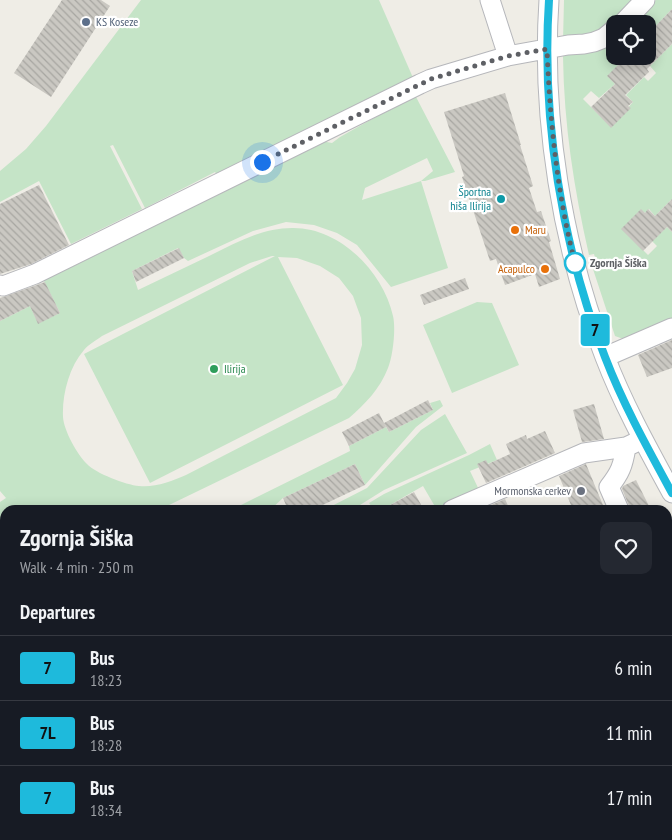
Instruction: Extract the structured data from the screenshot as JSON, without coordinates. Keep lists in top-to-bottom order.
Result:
{
  "places": [
    "KS Koseze",
    "Športna hiša Ilirija",
    "Maru",
    "Zgornja Šiška",
    "Acapulco",
    "Ilirija",
    "Mormonska cerkev"
  ],
  "lines": ["bus line 7"],
  "page": {
    "on_map": "7",
    "heading": [
      ["Zgornja Šiška", "Walk · 4 min · 250 m"],
      "Departures"
    ],
    "list": [
      {
        "mark": "7",
        "name": "Bus",
        "note": "18:23",
        "value": "6 min"
      },
      {
        "mark": "7L",
        "name": "Bus",
        "note": "18:28",
        "value": "11 min"
      },
      {
        "mark": "7",
        "name": "Bus",
        "note": "18:34",
        "value": "17 min"
      }
    ]
  }
}
